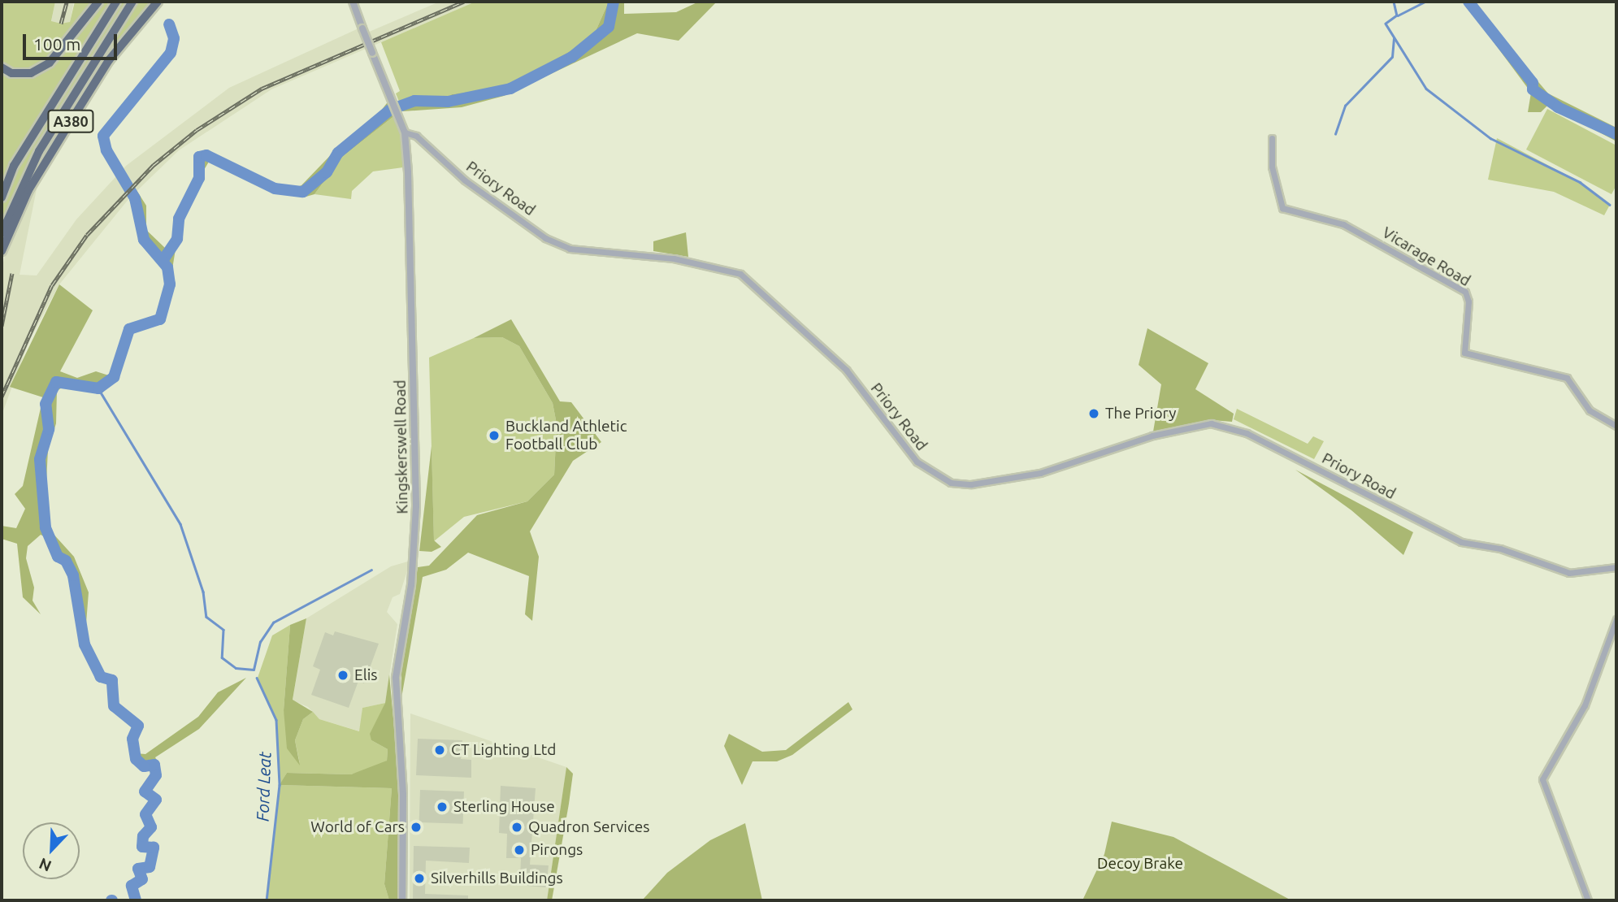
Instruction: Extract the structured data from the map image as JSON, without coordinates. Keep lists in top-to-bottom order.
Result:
{
  "streets": {
    "highway": ["A380"],
    "street": ["Priory Road", "Vicarage Road", "Kingskerswell Road"]
  },
  "crossings": [
    ["Priory Road", "Kingskerswell Road"]
  ],
  "water": ["Ford Leat"],
  "parks": ["Decoy Brake"],
  "places": [
    "The Priory",
    "Buckland Athletic Football Club",
    "Elis",
    "CT Lighting Ltd",
    "Sterling House",
    "World of Cars",
    "Quadron Services",
    "Pirongs",
    "Silverhills Buildings"
  ],
  "scale_bar": "100 m",
  "north": "bottom left"
}
